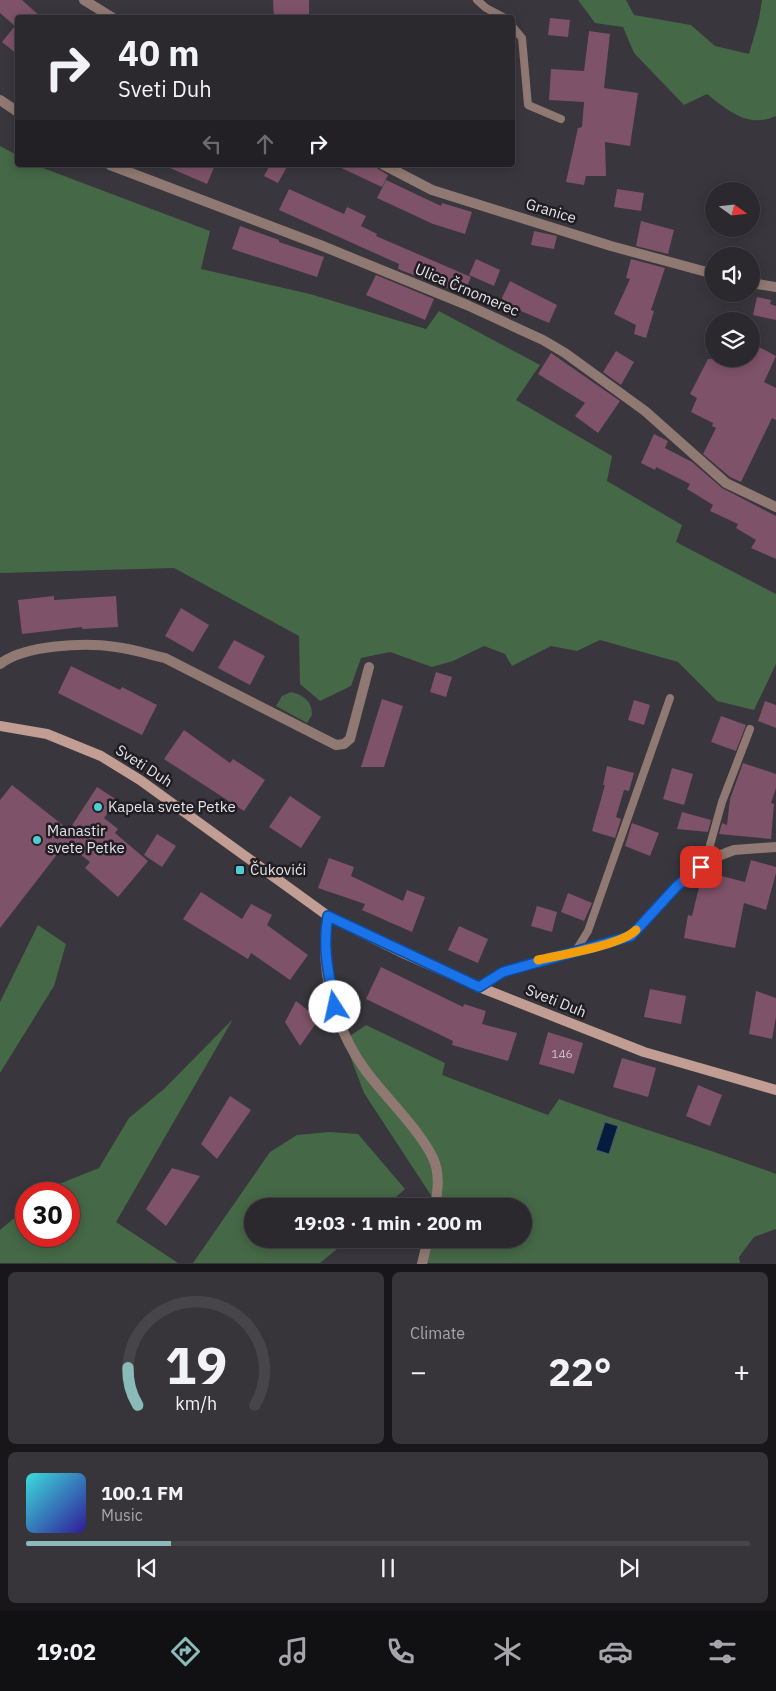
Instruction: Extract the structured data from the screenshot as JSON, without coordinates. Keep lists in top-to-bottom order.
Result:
{
  "streets": {
    "main road": ["Sveti Duh"],
    "street": ["Granice", "Ulica Črnomerec"]
  },
  "places": {
    "other": ["Kapela svete Petke", "Manastir svete Petke"],
    "transit": ["Čukovići"]
  },
  "house_numbers": ["146"],
  "north": "right",
  "page": {
    "turn": ["40 m", "Sveti Duh"],
    "limit": "30",
    "trip": "19:03 · 1 min · 200 m",
    "tile": "Climate",
    "heat": ["−", "22°", "+"],
    "song": ["100.1 FM", "Music"],
    "tabs": "19:02",
    "gauge": ["19", "km/h"]
  }
}
